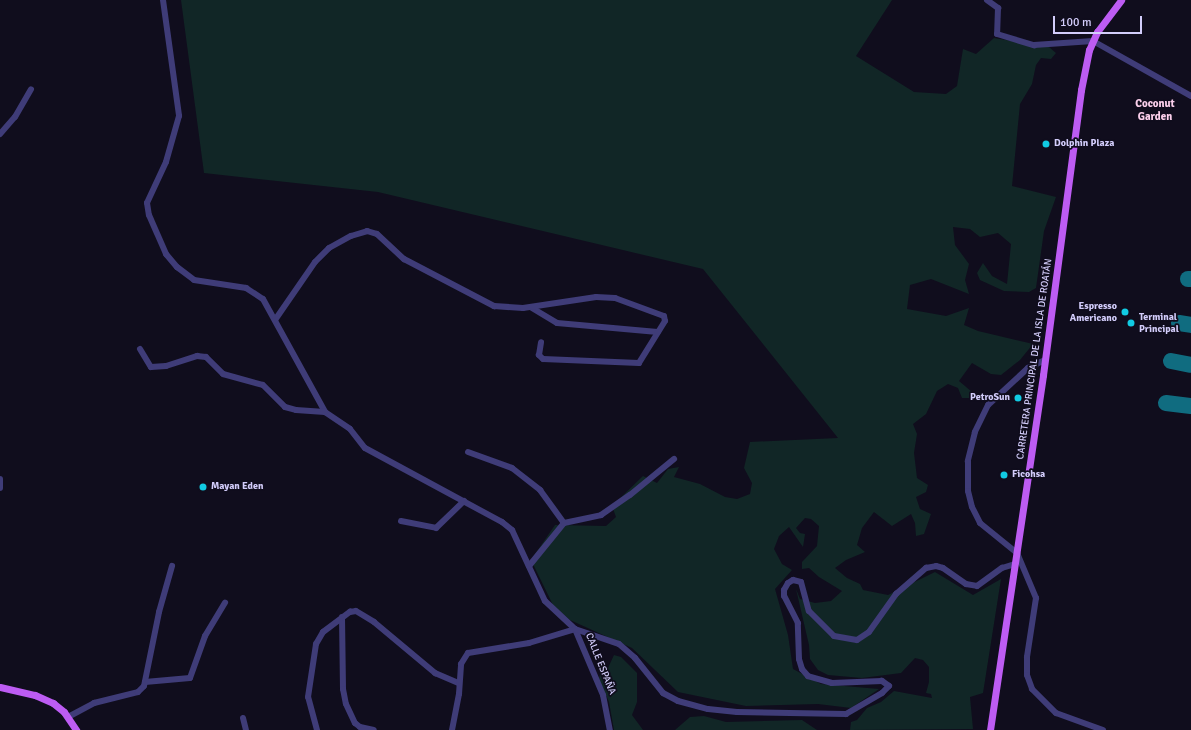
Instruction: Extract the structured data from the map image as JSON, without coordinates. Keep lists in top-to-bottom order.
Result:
{
  "streets": {
    "main road": ["CARRETERA PRINCIPAL DE LA ISLA DE ROATÁN"],
    "street": ["CALLE ESPAÑA"]
  },
  "districts": ["Coconut Garden"],
  "places": [
    "Dolphin Plaza",
    "Espresso Americano",
    "Terminal Principal",
    "PetroSun",
    "Ficohsa",
    "Mayan Eden"
  ],
  "scale_bar": "100 m"
}
